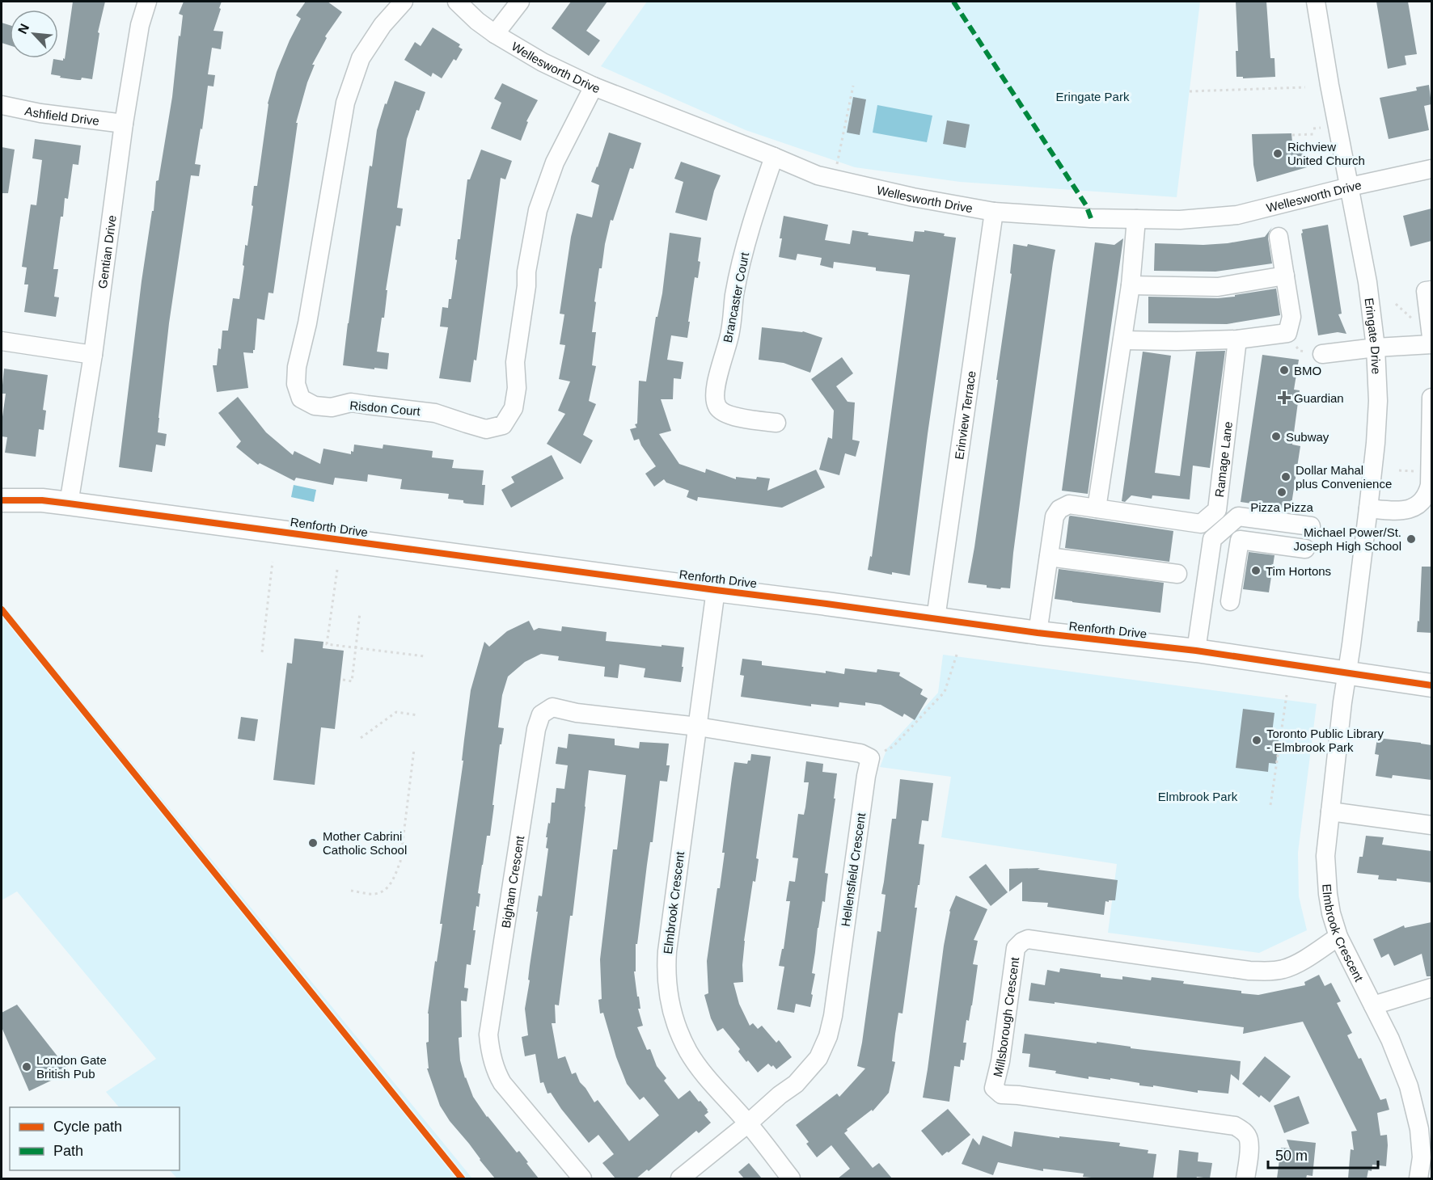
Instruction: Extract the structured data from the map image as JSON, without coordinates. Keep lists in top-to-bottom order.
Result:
{
  "streets": {
    "main road": ["Renforth Drive"],
    "street": [
      "Wellesworth Drive",
      "Ashfield Drive",
      "Gentian Drive",
      "Brancaster Court",
      "Eringate Drive",
      "Risdon Court",
      "Erinview Terrace",
      "Ramage Lane",
      "Hellensfield Crescent",
      "Bigham Crescent",
      "Elmbrook Crescent",
      "Millsborough Crescent"
    ]
  },
  "crossings": [
    ["Wellesworth Drive", "Brancaster Court"],
    ["Wellesworth Drive", "Eringate Drive"],
    ["Wellesworth Drive", "Risdon Court"],
    ["Wellesworth Drive", "Erinview Terrace"],
    ["Ashfield Drive", "Gentian Drive"],
    ["Gentian Drive", "Renforth Drive"],
    ["Eringate Drive", "Renforth Drive"],
    ["Eringate Drive", "Elmbrook Crescent"],
    ["Erinview Terrace", "Renforth Drive"],
    ["Ramage Lane", "Renforth Drive"],
    ["Renforth Drive", "Elmbrook Crescent"],
    ["Hellensfield Crescent", "Elmbrook Crescent"],
    ["Bigham Crescent", "Elmbrook Crescent"],
    ["Elmbrook Crescent", "Millsborough Crescent"]
  ],
  "parks": ["Eringate Park", "Elmbrook Park"],
  "places": {
    "other": [
      "Richview United Church",
      "BMO",
      "Subway",
      "Dollar Mahal plus Convenience",
      "Pizza Pizza",
      "Michael Power/St. Joseph High School",
      "Tim Hortons",
      "Toronto Public Library - Elmbrook Park",
      "Mother Cabrini Catholic School",
      "London Gate British Pub"
    ],
    "health": ["Guardian"]
  },
  "legend": ["Cycle path", "Path"],
  "scale_bar": "50 m",
  "north": "top left"
}
